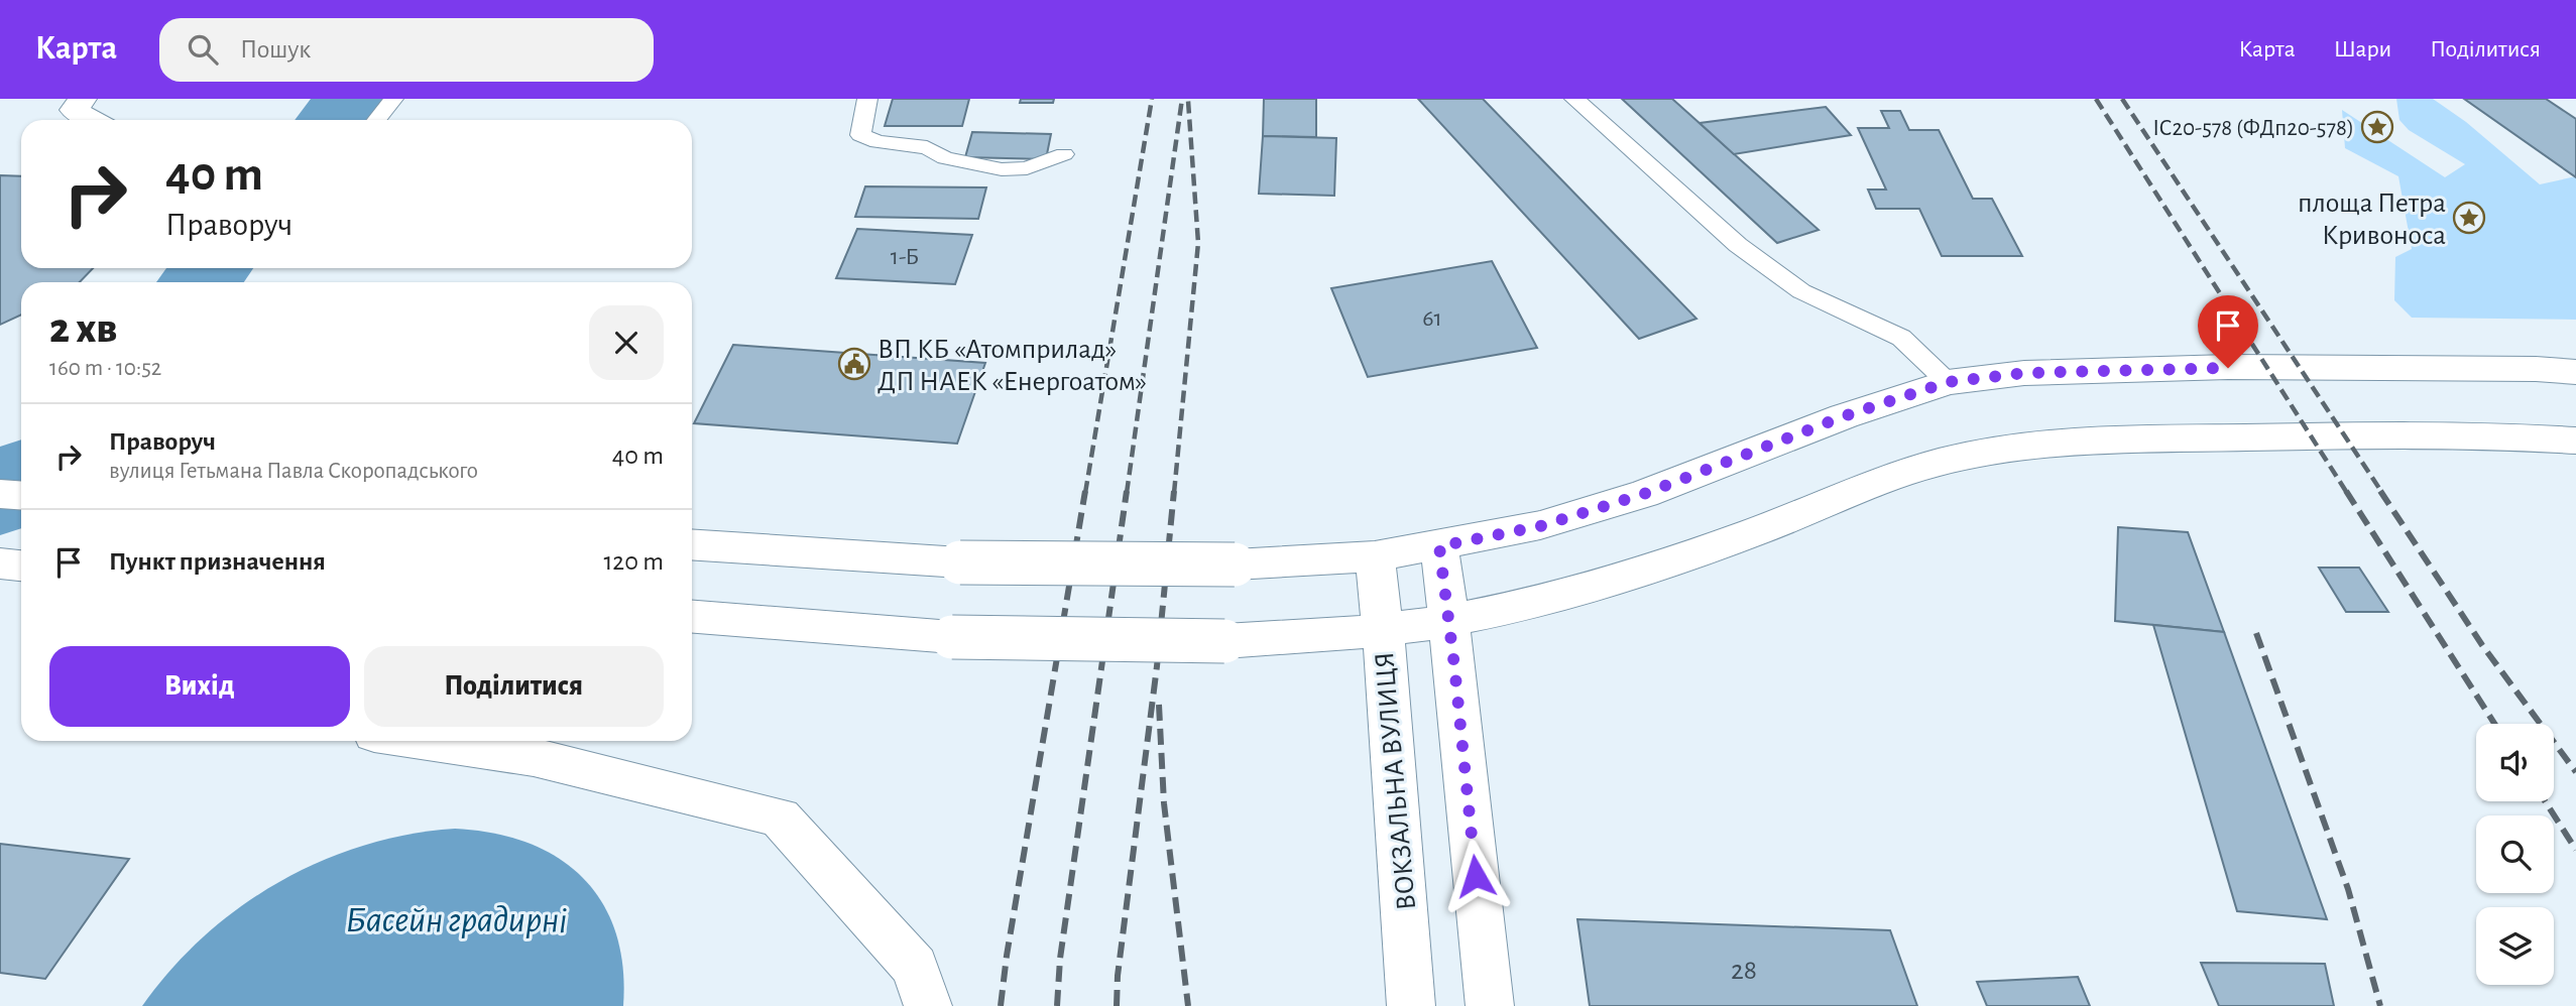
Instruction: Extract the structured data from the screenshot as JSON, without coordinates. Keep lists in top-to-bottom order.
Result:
{
  "streets": {
    "main road": ["ВОКЗАЛЬНА ВУЛИЦЯ"]
  },
  "water": ["Басейн градирні"],
  "places": {
    "place": ["ІС20-578 (ФДп20-578)", "площа Петра Кривоноса"],
    "public building": ["ВП КБ «Атомприлад» ДП НАЕК «Енергоатом»"]
  },
  "house_numbers": ["1-Б", "61", "28"],
  "page": {
    "header": "Карта",
    "search": "Пошук",
    "nav": ["Карта", "Шари", "Поділитися"],
    "turn": ["40 m", "Праворуч"],
    "heading": ["2 хв", "160 m · 10:52"],
    "list": [
      {
        "name": "Праворуч",
        "note": "вулиця Гетьмана Павла Скоропадського",
        "value": "40 m"
      },
      {
        "name": "Пункт призначення",
        "value": "120 m"
      }
    ],
    "buttons": ["Вихід", "Поділитися"]
  }
}
